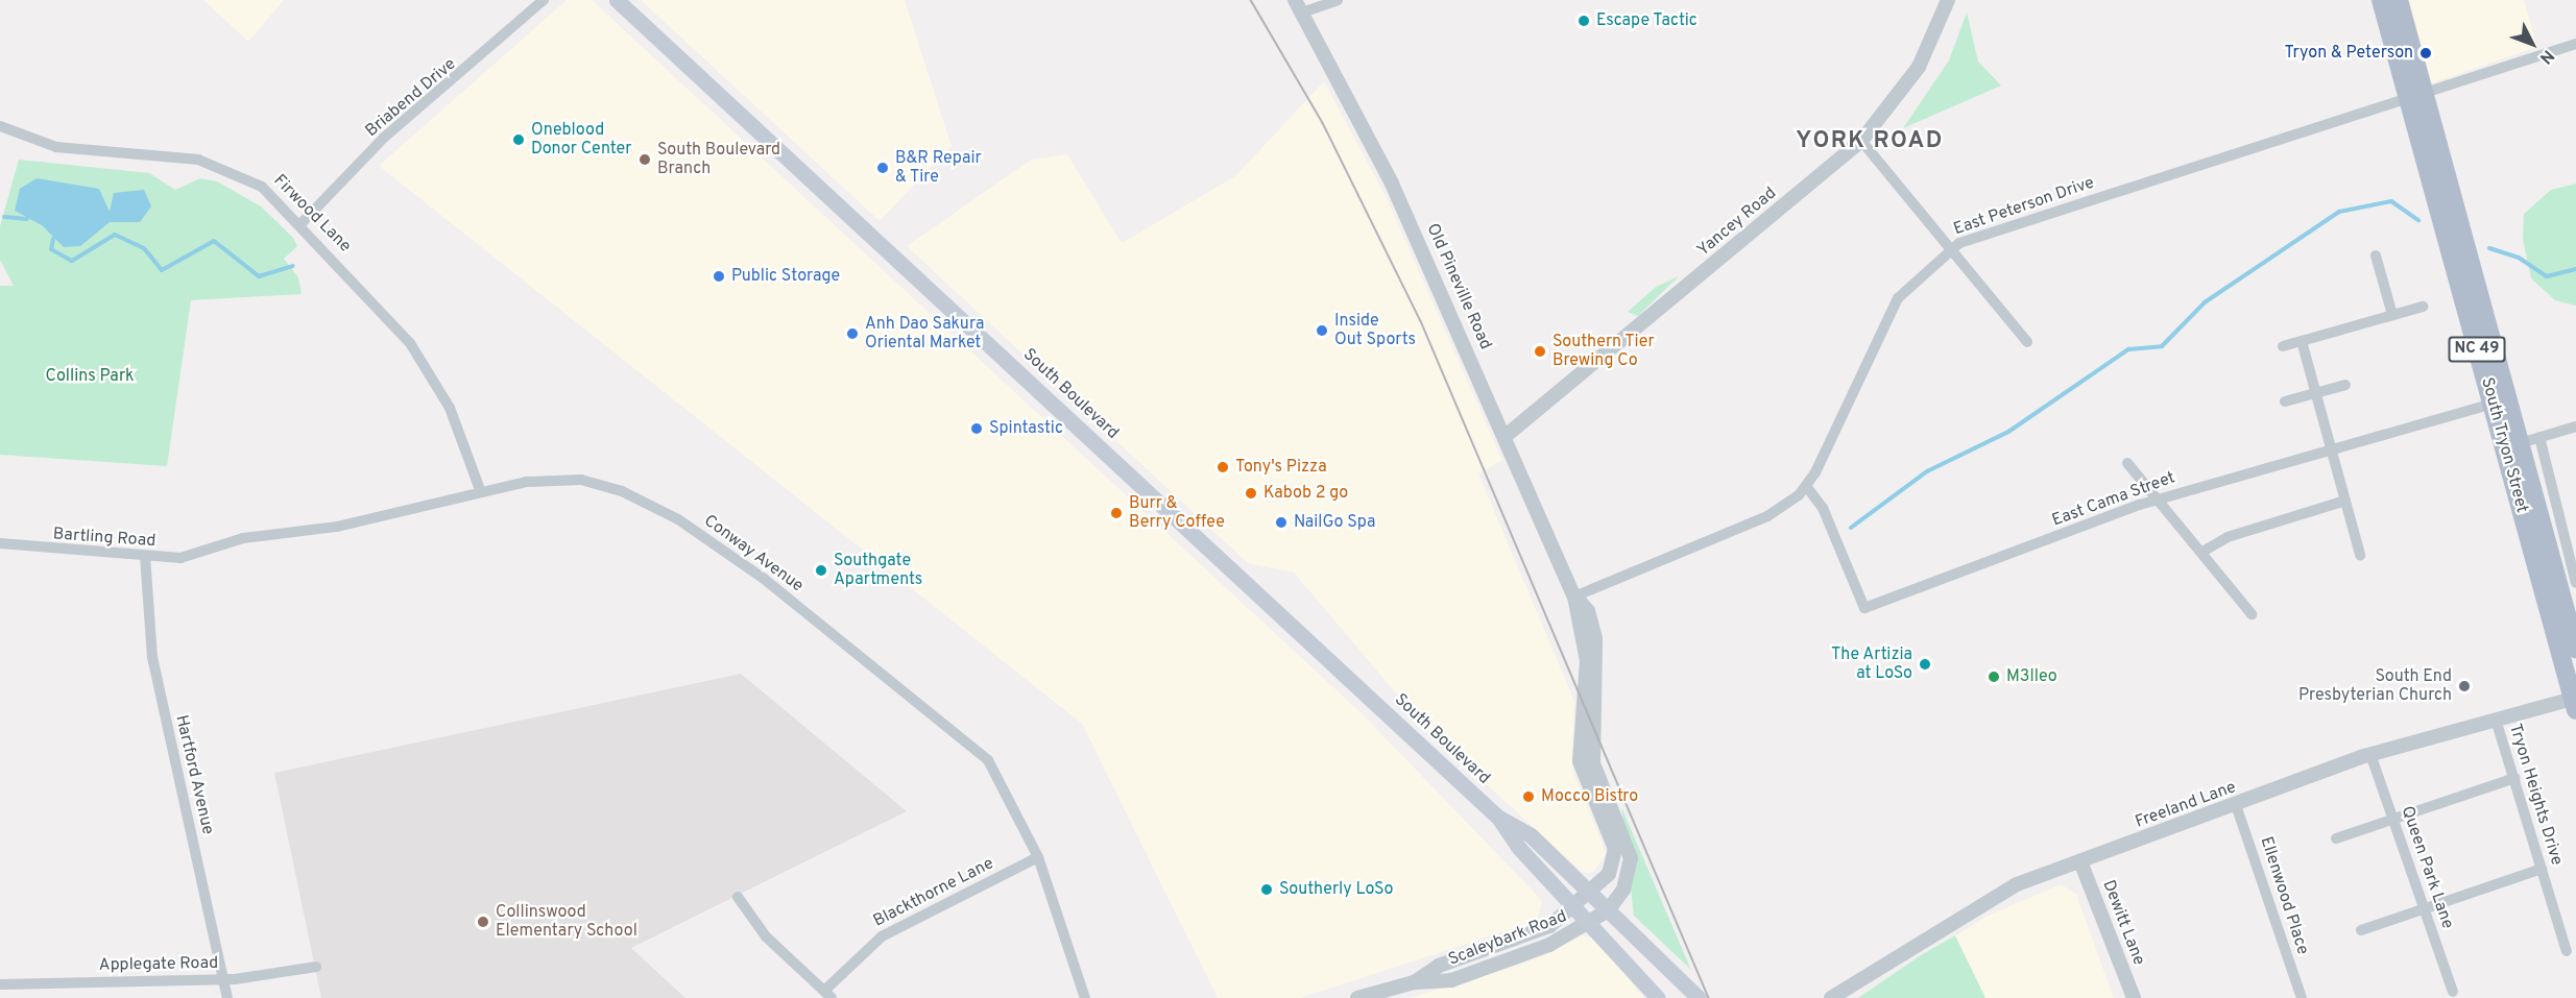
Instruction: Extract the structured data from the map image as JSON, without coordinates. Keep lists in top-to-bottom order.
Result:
{
  "streets": {
    "main road": ["NC 49", "South Boulevard", "South Tryon Street"],
    "street": [
      "Briabend Drive",
      "East Peterson Drive",
      "Firwood Lane",
      "Yancey Road",
      "Old Pineville Road",
      "East Cama Street",
      "Bartling Road",
      "Conway Avenue",
      "Hartford Avenue",
      "Tryon Heights Drive",
      "Freeland Lane",
      "Queen Park Lane",
      "Blackthorne Lane",
      "Ellenwood Place",
      "Dewitt Lane",
      "Scaleybark Road",
      "Applegate Road"
    ]
  },
  "crossings": [
    ["Briabend Drive", "Firwood Lane"],
    ["East Peterson Drive", "Old Pineville Road"],
    ["East Peterson Drive", "South Tryon Street"],
    ["East Peterson Drive", "East Cama Street"],
    ["Firwood Lane", "Conway Avenue"],
    ["Yancey Road", "Old Pineville Road"],
    ["Old Pineville Road", "South Boulevard"],
    ["Old Pineville Road", "Scaleybark Road"],
    ["South Boulevard", "Scaleybark Road"],
    ["South Tryon Street", "East Cama Street"],
    ["South Tryon Street", "Freeland Lane"],
    ["Bartling Road", "Conway Avenue"],
    ["Bartling Road", "Hartford Avenue"],
    ["Conway Avenue", "Blackthorne Lane"],
    ["Hartford Avenue", "Applegate Road"],
    ["Tryon Heights Drive", "Freeland Lane"],
    ["Freeland Lane", "Queen Park Lane"],
    ["Freeland Lane", "Ellenwood Place"],
    ["Freeland Lane", "Dewitt Lane"]
  ],
  "districts": ["YORK ROAD"],
  "parks": ["Collins Park"],
  "places": [
    "Escape Tactic",
    "Tryon & Peterson",
    "Oneblood Donor Center",
    "South Boulevard Branch",
    "B&R Repair & Tire",
    "Public Storage",
    "Inside Out Sports",
    "Anh Dao Sakura Oriental Market",
    "Southern Tier Brewing Co",
    "Spintastic",
    "Tony's Pizza",
    "Kabob 2 go",
    "Burr & Berry Coffee",
    "NailGo Spa",
    "Southgate Apartments",
    "The Artizia at LoSo",
    "M3lleo",
    "South End Presbyterian Church",
    "Mocco Bistro",
    "Southerly LoSo",
    "Collinswood Elementary School"
  ],
  "north": "bottom right"
}
